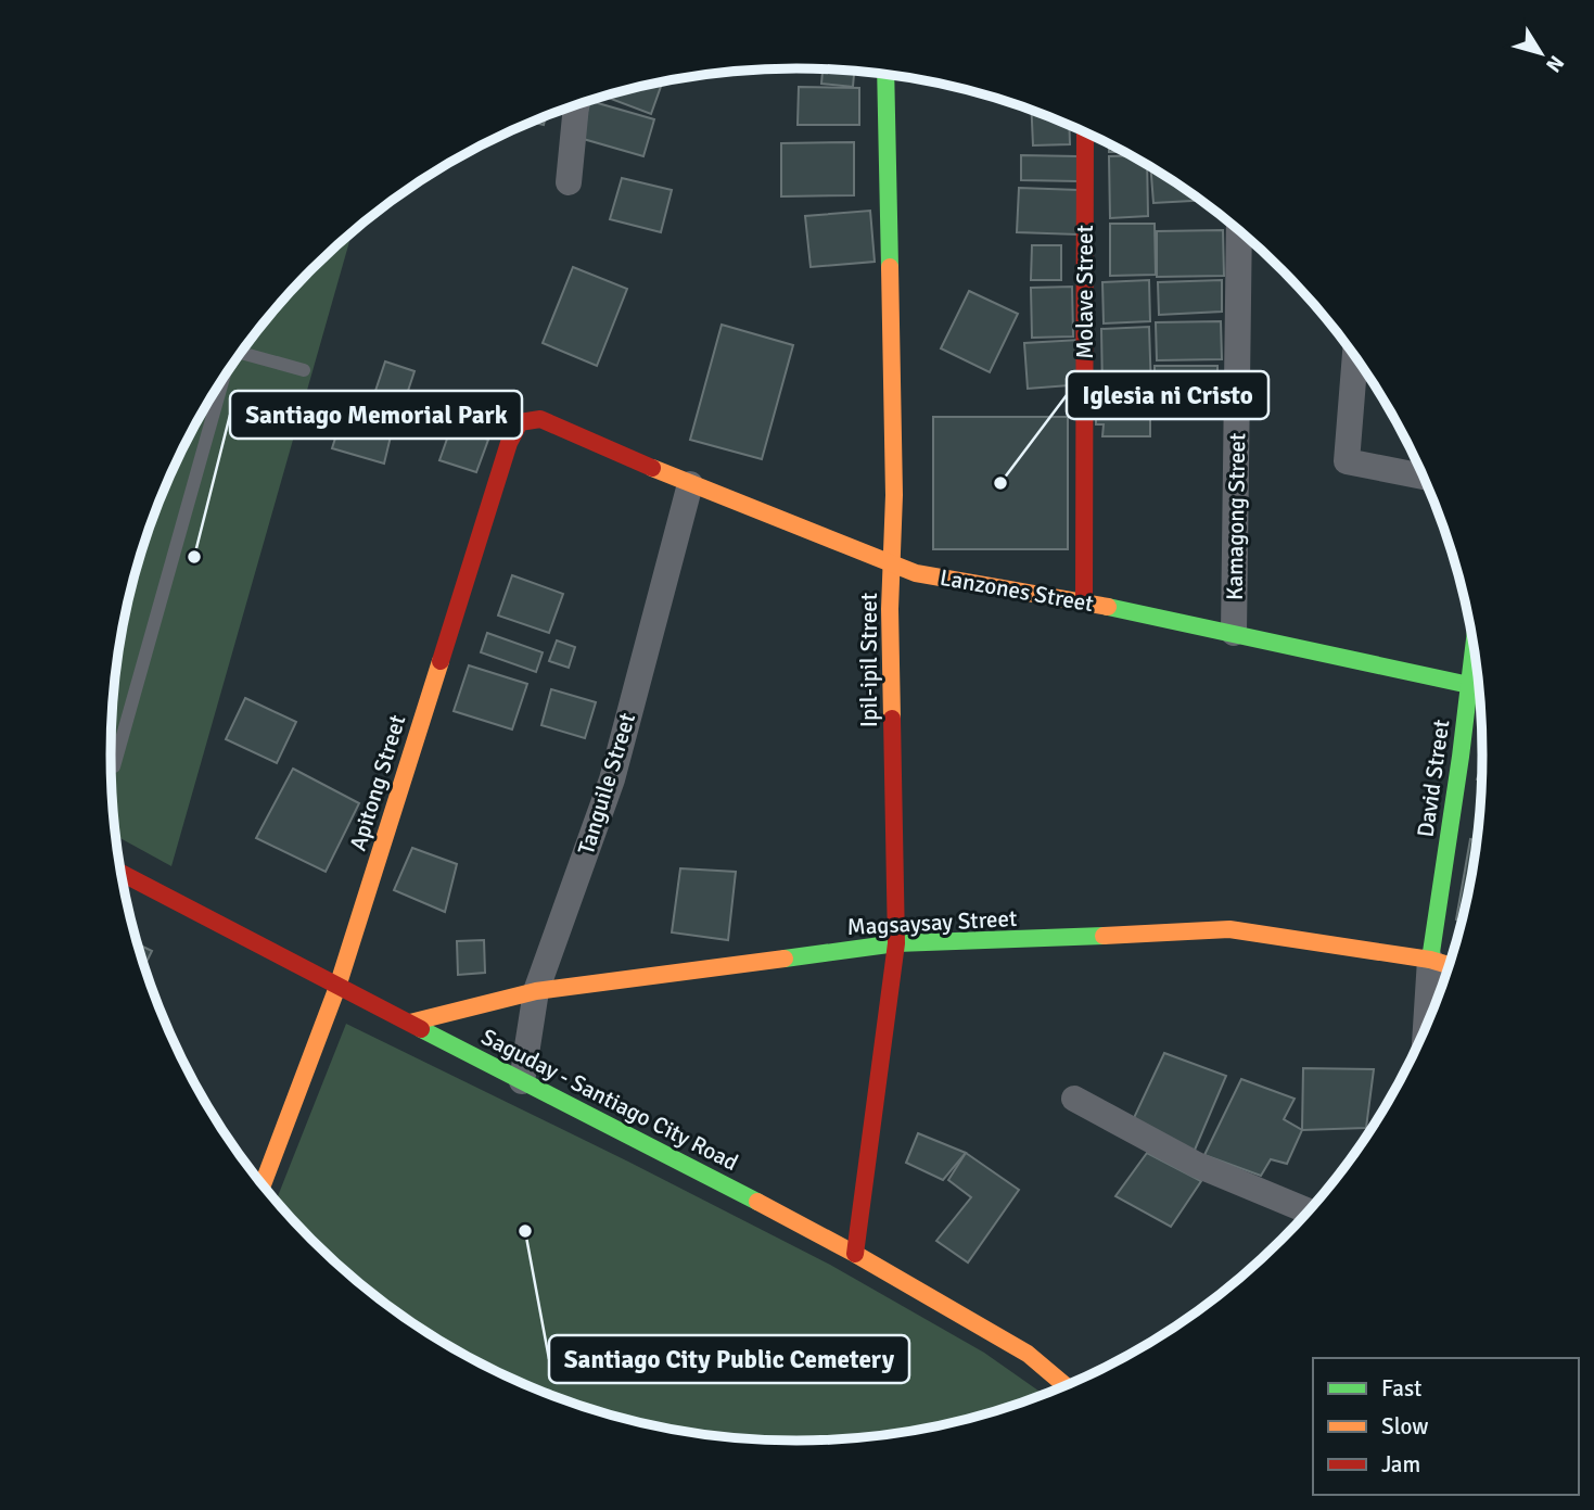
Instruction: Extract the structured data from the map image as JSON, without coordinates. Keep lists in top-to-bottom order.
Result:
{
  "streets": {
    "street": [
      "Molave Street",
      "Kamagong Street",
      "Lanzones Street",
      "Ipil-ipil Street",
      "David Street",
      "Apitong Street",
      "Tanguile Street",
      "Magsaysay Street",
      "Saguday - Santiago City Road"
    ]
  },
  "crossings": [
    ["Molave Street", "Lanzones Street"],
    ["Kamagong Street", "Lanzones Street"],
    ["Lanzones Street", "Ipil-ipil Street"],
    ["Lanzones Street", "David Street"],
    ["Lanzones Street", "Apitong Street"],
    ["Lanzones Street", "Tanguile Street"],
    ["Ipil-ipil Street", "Magsaysay Street"],
    ["Ipil-ipil Street", "Saguday - Santiago City Road"],
    ["David Street", "Magsaysay Street"],
    ["Apitong Street", "Saguday - Santiago City Road"],
    ["Tanguile Street", "Magsaysay Street"],
    ["Tanguile Street", "Saguday - Santiago City Road"],
    ["Magsaysay Street", "Saguday - Santiago City Road"]
  ],
  "places": ["Iglesia ni Cristo", "Santiago Memorial Park", "Santiago City Public Cemetery"],
  "legend": ["Fast", "Slow", "Jam"],
  "north": "bottom right"
}
